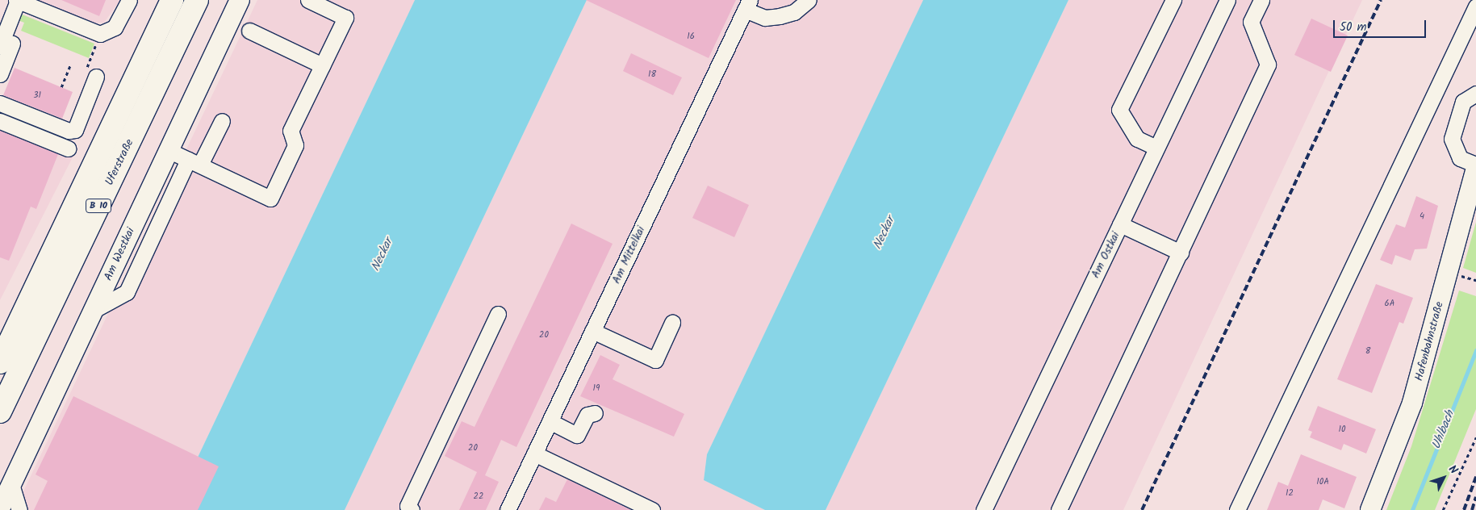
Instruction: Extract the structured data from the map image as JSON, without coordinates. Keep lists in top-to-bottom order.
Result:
{
  "streets": {
    "highway": ["Uferstraße", "B 10"],
    "main road": ["Am Westkai", "Hafenbahnstraße"],
    "street": ["Am Mittelkai", "Am Ostkai"]
  },
  "water": ["Neckar", "Uhlbach"],
  "house_numbers": [
    "16",
    "18",
    "31",
    "4",
    "6A",
    "20",
    "8",
    "19",
    "10",
    "20",
    "10A",
    "12",
    "22"
  ],
  "scale_bar": "50 m",
  "north": "top right"
}
